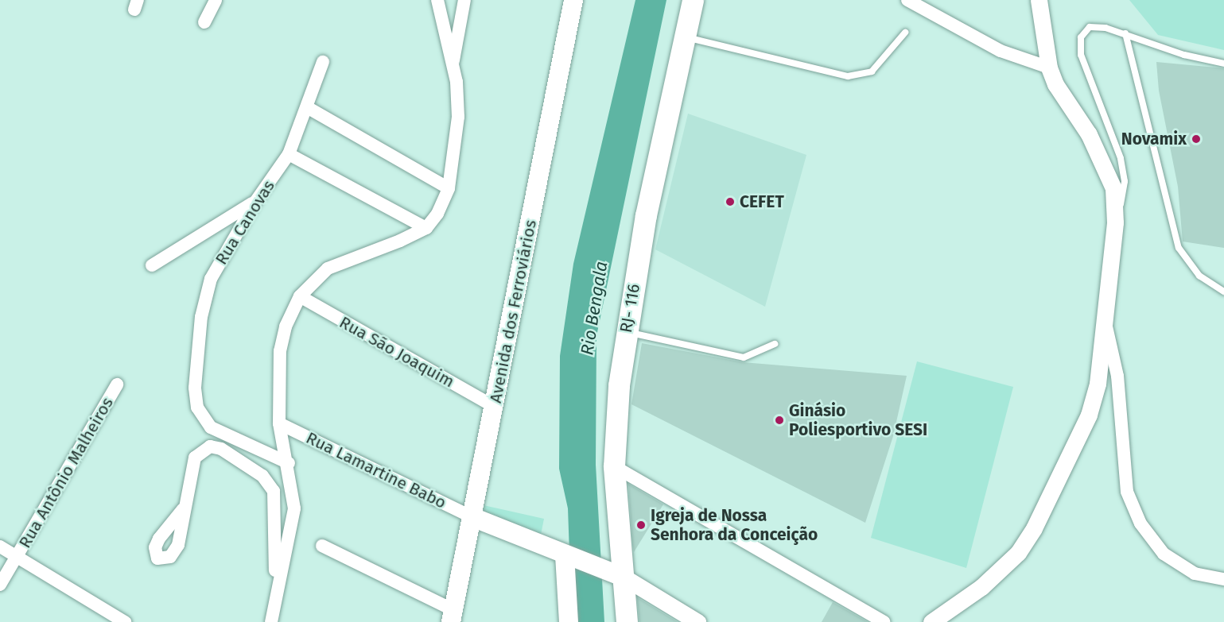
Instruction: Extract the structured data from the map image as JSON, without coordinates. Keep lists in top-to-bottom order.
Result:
{
  "streets": {
    "main road": ["RJ- 116", "Avenida dos Ferroviários"],
    "street": [
      "Rua Canovas",
      "Rua São Joaquim",
      "Rua Lamartine Babo",
      "Rua Antônio Malheiros"
    ]
  },
  "crossings": [
    ["Avenida dos Ferroviários", "Rua São Joaquim"],
    ["Avenida dos Ferroviários", "Rua Lamartine Babo"]
  ],
  "water": ["Rio Bengala"],
  "places": [
    "Novamix",
    "CEFET",
    "Ginásio Poliesportivo SESI",
    "Igreja de Nossa Senhora da Conceição"
  ]
}
